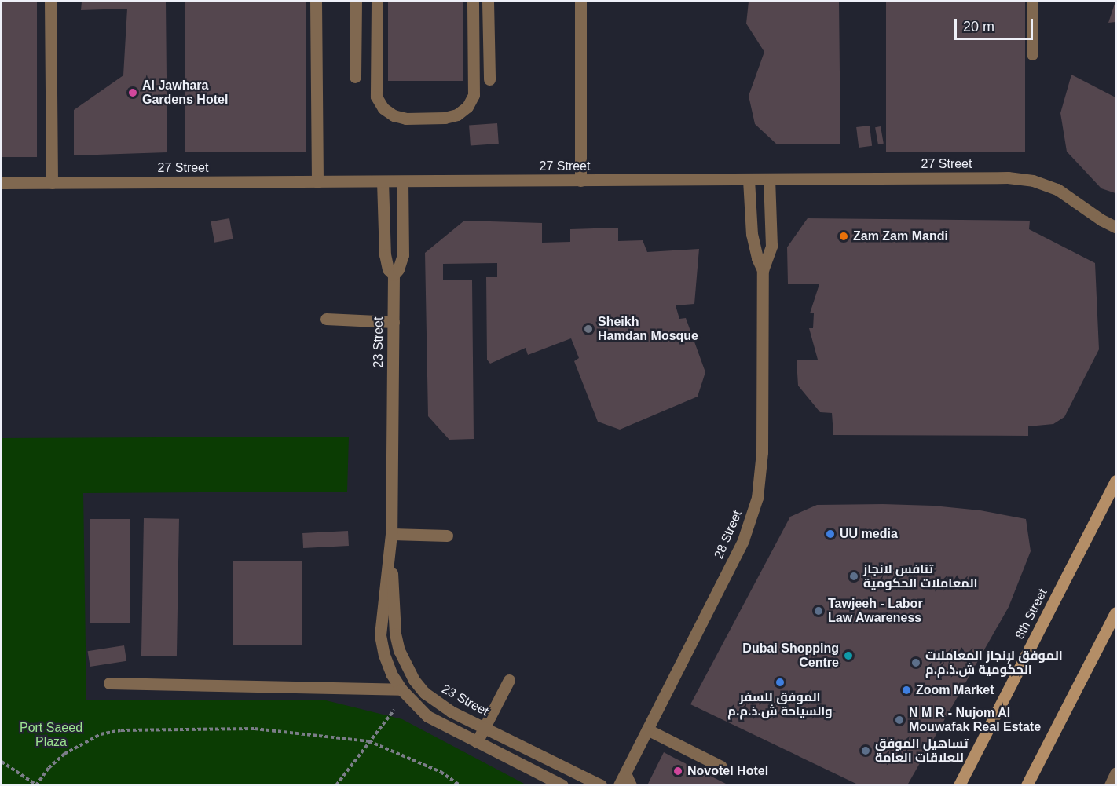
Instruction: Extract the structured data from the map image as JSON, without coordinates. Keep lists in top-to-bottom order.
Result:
{
  "streets": {
    "street": [
      "27 Street",
      "23 Street",
      "28 Street",
      "8th Street"
    ]
  },
  "crossings": [
    ["27 Street", "23 Street"],
    ["27 Street", "28 Street"]
  ],
  "parks": ["Port Saeed Plaza"],
  "places": [
    "Al Jawhara Gardens Hotel",
    "Zam Zam Mandi",
    "Sheikh Hamdan Mosque",
    "UU media",
    "تنافس لانجاز المعاملات الحكومية",
    "Tawjeeh - Labor Law Awareness",
    "Dubai Shopping Centre",
    "الموفق لإنجاز المعاملات الحكومية ش.ذ.م.م",
    "الموفق للسفر والسياحة ش.ذ.م.م",
    "Zoom Market",
    "N M R - Nujom Al Mouwafak Real Estate",
    "تساهيل الموفق للعلاقات العامة",
    "Novotel Hotel"
  ],
  "scale_bar": "20 m"
}
